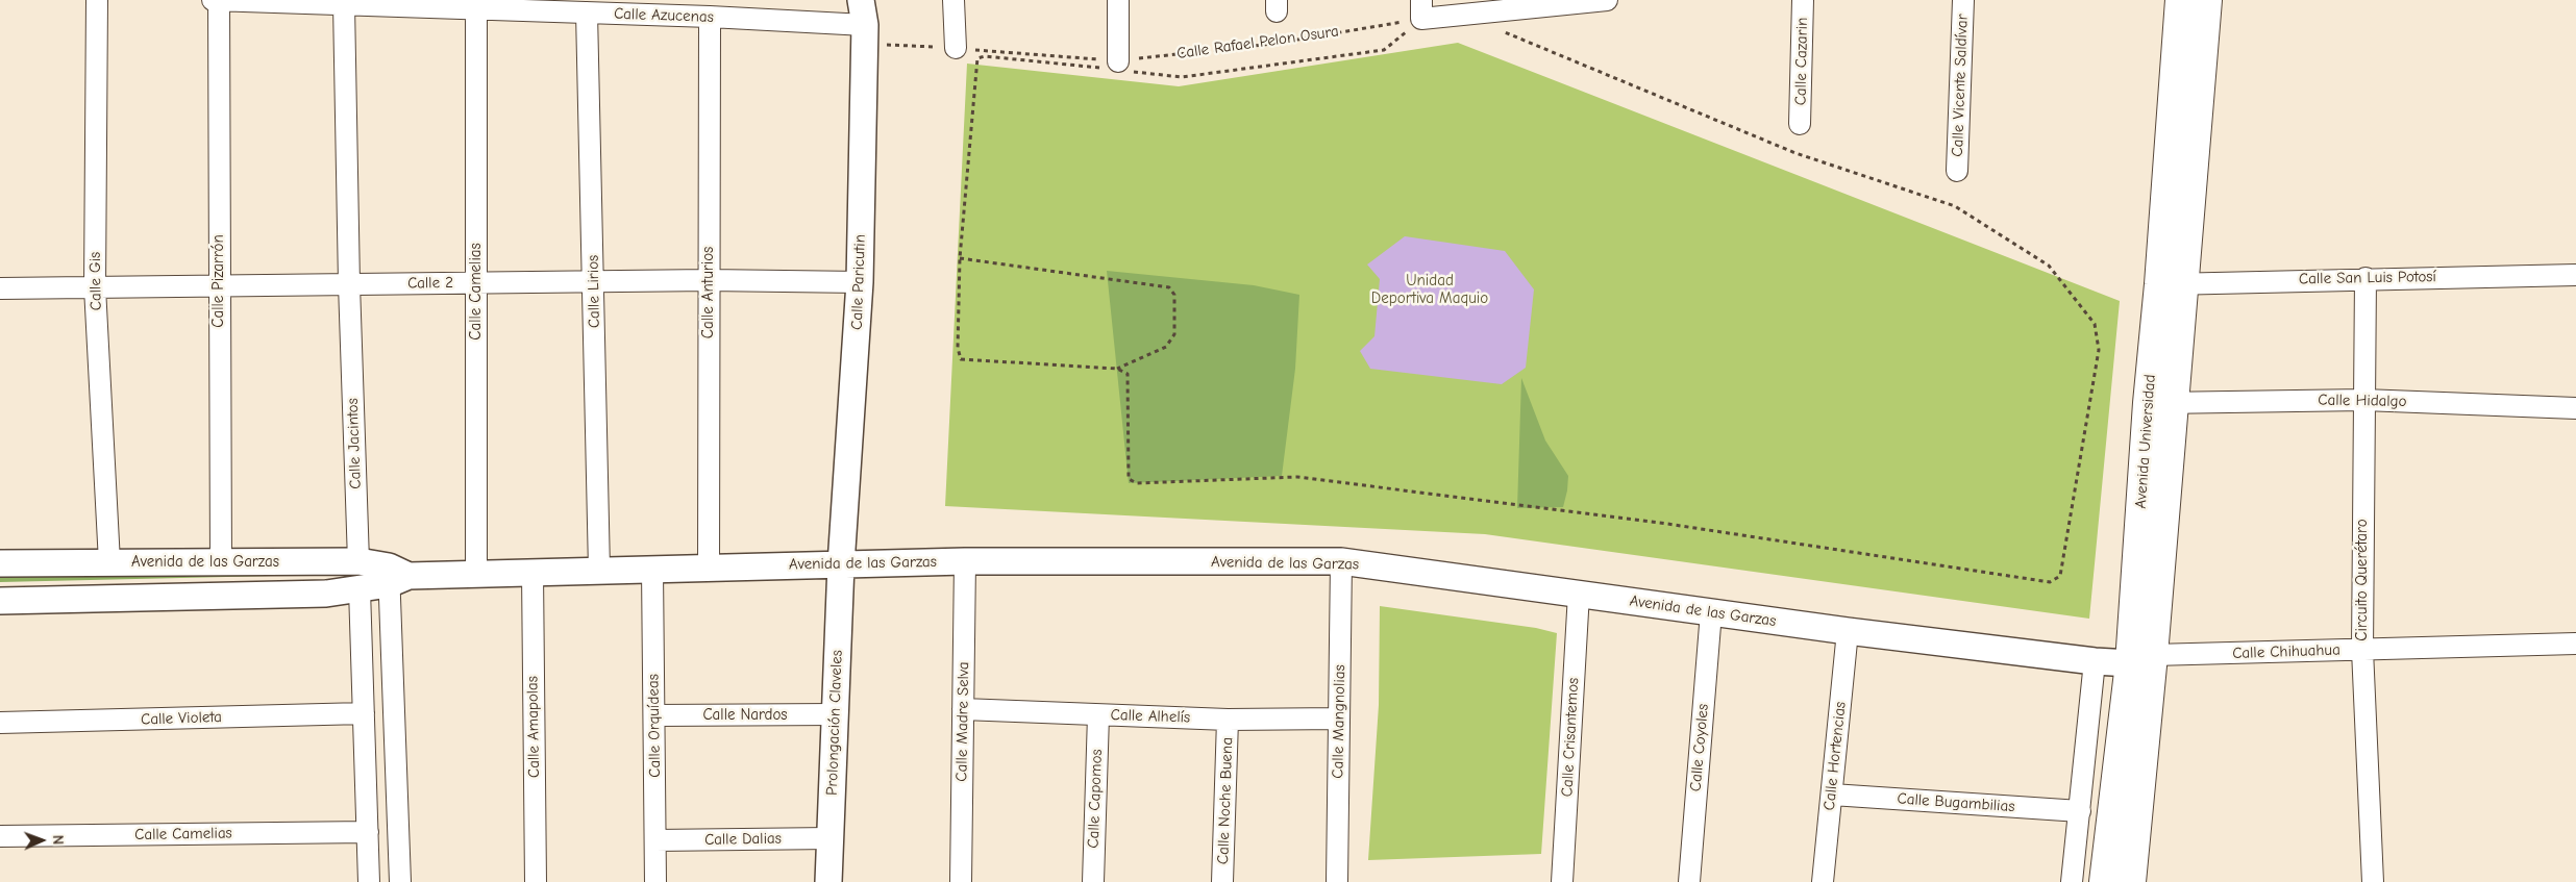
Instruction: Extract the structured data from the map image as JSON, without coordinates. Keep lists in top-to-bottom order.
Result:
{
  "streets": {
    "main road": ["Avenida Universidad"],
    "street": [
      "Calle Azucenas",
      "Calle Cazarin",
      "Calle Vicente Saldívar",
      "Calle San Luis Potosí",
      "Calle Gis",
      "Calle Pizarrón",
      "Calle Paricutin",
      "Calle 2",
      "Calle Camelias",
      "Calle Lirios",
      "Calle Anturios",
      "Calle Hidalgo",
      "Calle Jacintos",
      "Avenida de las Garzas",
      "Circuito Querétaro",
      "Calle Chihuahua",
      "Calle Nardos",
      "Calle Alhelís",
      "Calle Violeta",
      "Calle Madre Selva",
      "Calle Mangnolias",
      "Prolongación Claveles",
      "Calle Orquídeas",
      "Calle Amapolas",
      "Calle Crisantemos",
      "Calle Coyoles",
      "Calle Hortencias",
      "Calle Capomos",
      "Calle Noche Buena",
      "Calle Bugambilias",
      "Calle Dalias"
    ],
    "path": ["Calle Rafael Pelon Osura"]
  },
  "crossings": [
    ["Calle Azucenas", "Calle Rafael Pelon Osura"],
    ["Calle Azucenas", "Calle Pizarrón"],
    ["Calle Azucenas", "Calle Paricutin"],
    ["Calle Azucenas", "Calle Camelias"],
    ["Calle Azucenas", "Calle Lirios"],
    ["Calle Azucenas", "Calle Anturios"],
    ["Calle Azucenas", "Calle Jacintos"],
    ["Calle Rafael Pelon Osura", "Calle Paricutin"],
    ["Calle San Luis Potosí", "Avenida Universidad"],
    ["Calle San Luis Potosí", "Circuito Querétaro"],
    ["Calle Gis", "Calle 2"],
    ["Calle Gis", "Avenida de las Garzas"],
    ["Calle Pizarrón", "Calle 2"],
    ["Calle Pizarrón", "Avenida de las Garzas"],
    ["Calle Paricutin", "Calle 2"],
    ["Calle Paricutin", "Avenida de las Garzas"],
    ["Calle Paricutin", "Prolongación Claveles"],
    ["Calle 2", "Calle Camelias"],
    ["Calle 2", "Calle Lirios"],
    ["Calle 2", "Calle Anturios"],
    ["Calle 2", "Calle Jacintos"],
    ["Calle Camelias", "Calle Jacintos"],
    ["Calle Camelias", "Avenida de las Garzas"],
    ["Calle Lirios", "Avenida de las Garzas"],
    ["Calle Anturios", "Avenida de las Garzas"],
    ["Calle Hidalgo", "Avenida Universidad"],
    ["Calle Hidalgo", "Circuito Querétaro"],
    ["Avenida Universidad", "Avenida de las Garzas"],
    ["Avenida Universidad", "Calle Chihuahua"],
    ["Calle Jacintos", "Avenida de las Garzas"],
    ["Calle Jacintos", "Calle Violeta"],
    ["Avenida de las Garzas", "Calle Chihuahua"],
    ["Avenida de las Garzas", "Calle Madre Selva"],
    ["Avenida de las Garzas", "Calle Mangnolias"],
    ["Avenida de las Garzas", "Prolongación Claveles"],
    ["Avenida de las Garzas", "Calle Orquídeas"],
    ["Avenida de las Garzas", "Calle Amapolas"],
    ["Avenida de las Garzas", "Calle Crisantemos"],
    ["Avenida de las Garzas", "Calle Coyoles"],
    ["Avenida de las Garzas", "Calle Hortencias"],
    ["Circuito Querétaro", "Calle Chihuahua"],
    ["Calle Nardos", "Prolongación Claveles"],
    ["Calle Nardos", "Calle Orquídeas"],
    ["Calle Alhelís", "Calle Madre Selva"],
    ["Calle Alhelís", "Calle Mangnolias"],
    ["Calle Alhelís", "Calle Capomos"],
    ["Calle Alhelís", "Calle Noche Buena"],
    ["Prolongación Claveles", "Calle Dalias"],
    ["Calle Orquídeas", "Calle Dalias"],
    ["Calle Hortencias", "Calle Bugambilias"]
  ],
  "parks": ["Unidad Deportiva Maquio"],
  "north": "right"
}
